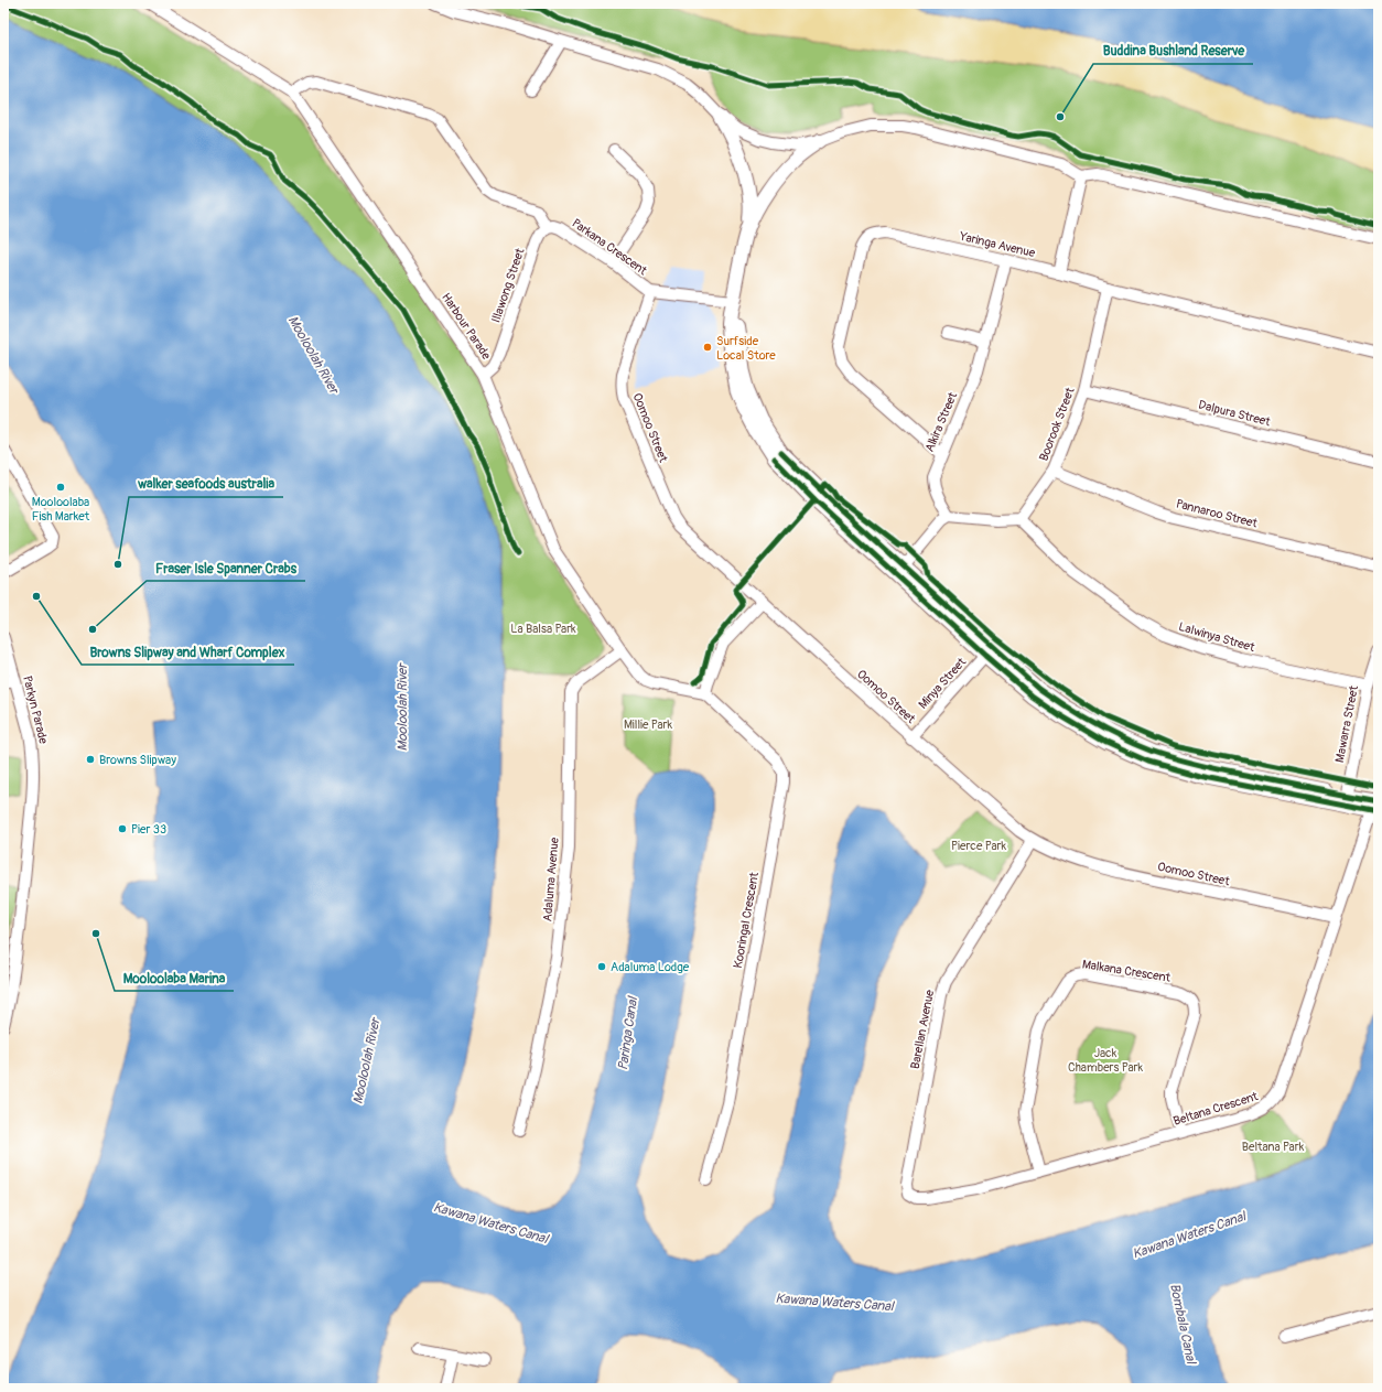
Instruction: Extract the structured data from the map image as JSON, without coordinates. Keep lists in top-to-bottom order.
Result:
{
  "streets": {
    "street": [
      "Yaringa Avenue",
      "Parkana Crescent",
      "Illawong Street",
      "Harbour Parade",
      "Dalpura Street",
      "Alkira Street",
      "Boorook Street",
      "Oomoo Street",
      "Pannaroo Street",
      "Lalwinya Street",
      "Minya Street",
      "Parkyn Parade",
      "Mawarra Street",
      "Adaluma Avenue",
      "Kooringal Crescent",
      "Malkana Crescent",
      "Barellan Avenue",
      "Beltana Crescent"
    ]
  },
  "crossings": [
    ["Yaringa Avenue", "Alkira Street"],
    ["Yaringa Avenue", "Boorook Street"],
    ["Parkana Crescent", "Illawong Street"],
    ["Parkana Crescent", "Oomoo Street"],
    ["Illawong Street", "Harbour Parade"],
    ["Harbour Parade", "Adaluma Avenue"],
    ["Harbour Parade", "Kooringal Crescent"],
    ["Dalpura Street", "Boorook Street"],
    ["Boorook Street", "Pannaroo Street"],
    ["Boorook Street", "Lalwinya Street"],
    ["Oomoo Street", "Minya Street"],
    ["Oomoo Street", "Barellan Avenue"],
    ["Oomoo Street", "Beltana Crescent"],
    ["Lalwinya Street", "Mawarra Street"],
    ["Malkana Crescent", "Beltana Crescent"],
    ["Barellan Avenue", "Beltana Crescent"]
  ],
  "water": [
    "Mooloolah River",
    "Paringa Canal",
    "Kawana Waters Canal",
    "Bombala Canal"
  ],
  "parks": [
    "La Balsa Park",
    "Millie Park",
    "Pierce Park",
    "Jack Chambers Park",
    "Beltana Park"
  ],
  "places": [
    "Buddina Bushland Reserve",
    "Surfside Local Store",
    "Mooloolaba Fish Market",
    "walker seafoods australia",
    "Browns Slipway and Wharf Complex",
    "Fraser Isle Spanner Crabs",
    "Browns Slipway",
    "Pier 33",
    "Mooloolaba Marina",
    "Adaluma Lodge"
  ]
}
